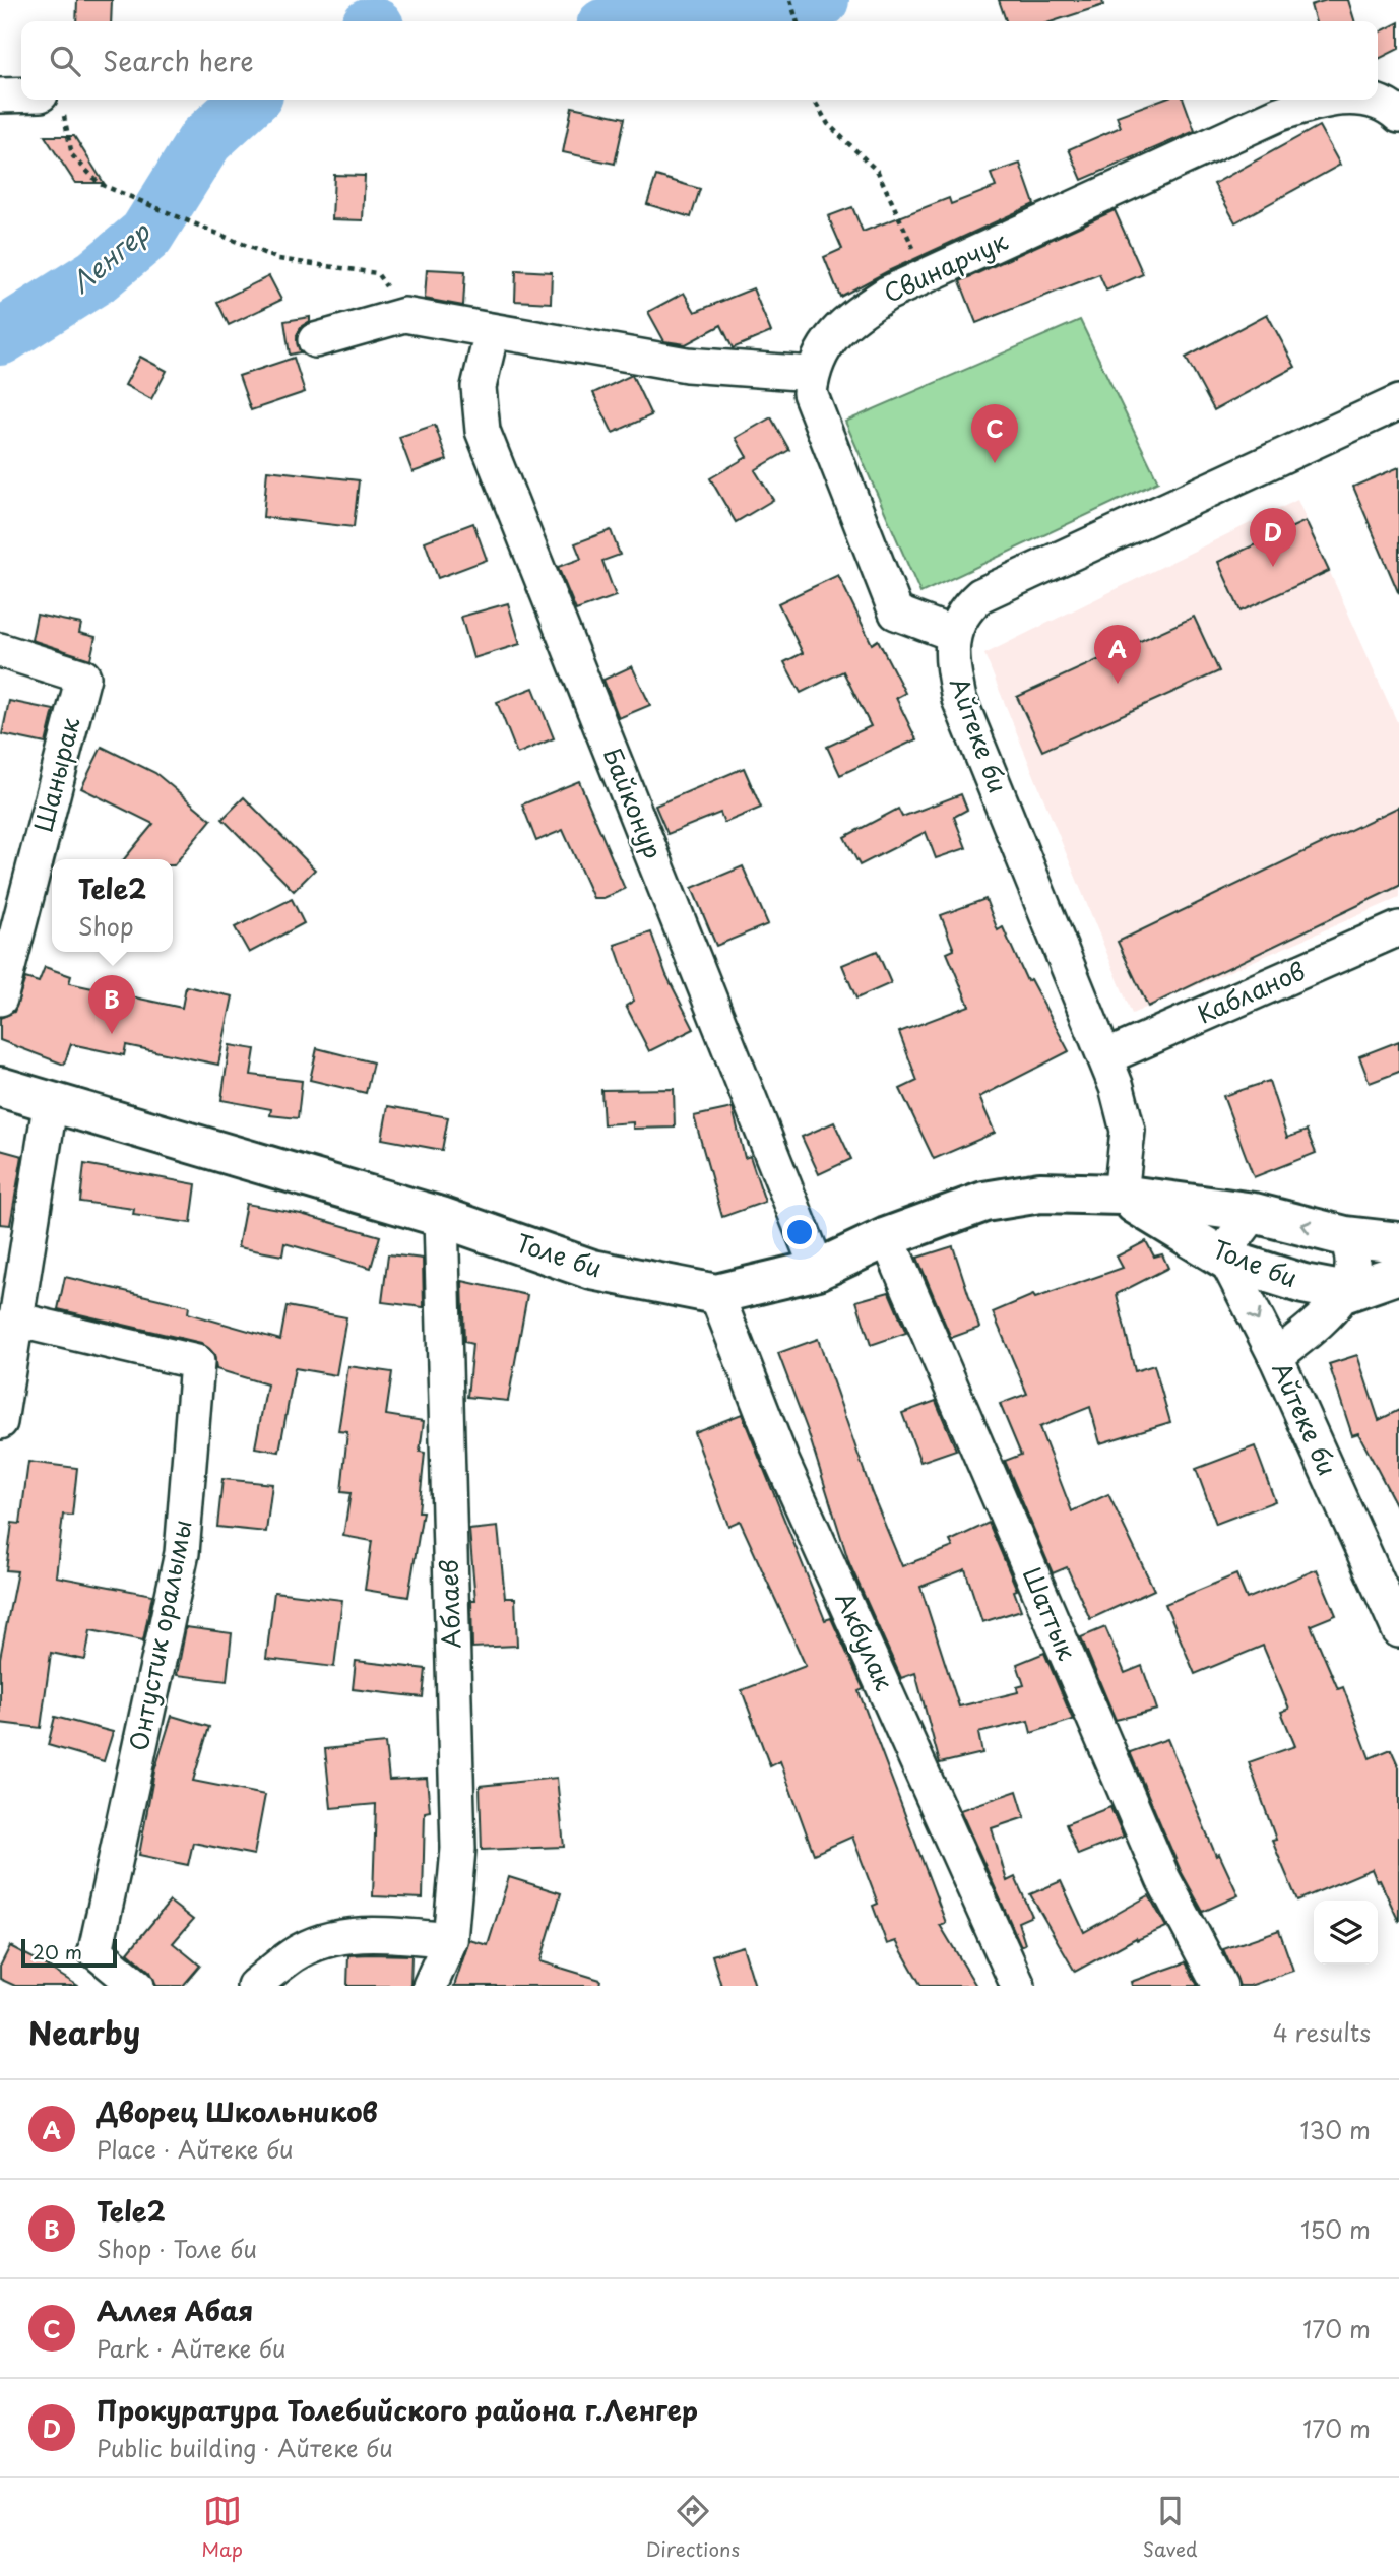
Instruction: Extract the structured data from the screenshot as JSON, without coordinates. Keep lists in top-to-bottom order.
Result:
{
  "streets": {
    "main road": ["Толе би"],
    "street": [
      "Свинарчук",
      "Айтеке би",
      "Шанырак",
      "Байконур",
      "Кабланов",
      "Аблаев",
      "Шаттык",
      "Онтустик оралымы",
      "Акбулак"
    ]
  },
  "crossings": [
    ["Айтеке би", "Кабланов"],
    ["Айтеке би", "Толе би"],
    ["Байконур", "Толе би"],
    ["Толе би", "Аблаев"],
    ["Толе би", "Шаттык"],
    ["Толе би", "Акбулак"]
  ],
  "water": ["Ленгер"],
  "scale_bar": "20 m",
  "page": {
    "search": "Search here",
    "pins": [
      "C",
      "D",
      "A",
      "B"
    ],
    "popup": ["Tele2", "Shop"],
    "scale": "20 m",
    "heading": ["Nearby", "4 results"],
    "list": [
      {
        "mark": "A",
        "name": "Дворец Школьников",
        "note": "Place · Айтеке би",
        "value": "130 m"
      },
      {
        "mark": "B",
        "name": "Tele2",
        "note": "Shop · Толе би",
        "value": "150 m"
      },
      {
        "mark": "C",
        "name": "Аллея Абая",
        "note": "Park · Айтеке би",
        "value": "170 m"
      },
      {
        "mark": "D",
        "name": "Прокуратура Толебийского района г.Ленгер",
        "note": "Public building · Айтеке би",
        "value": "170 m"
      }
    ],
    "nav": ["Map", "Directions", "Saved"]
  }
}
